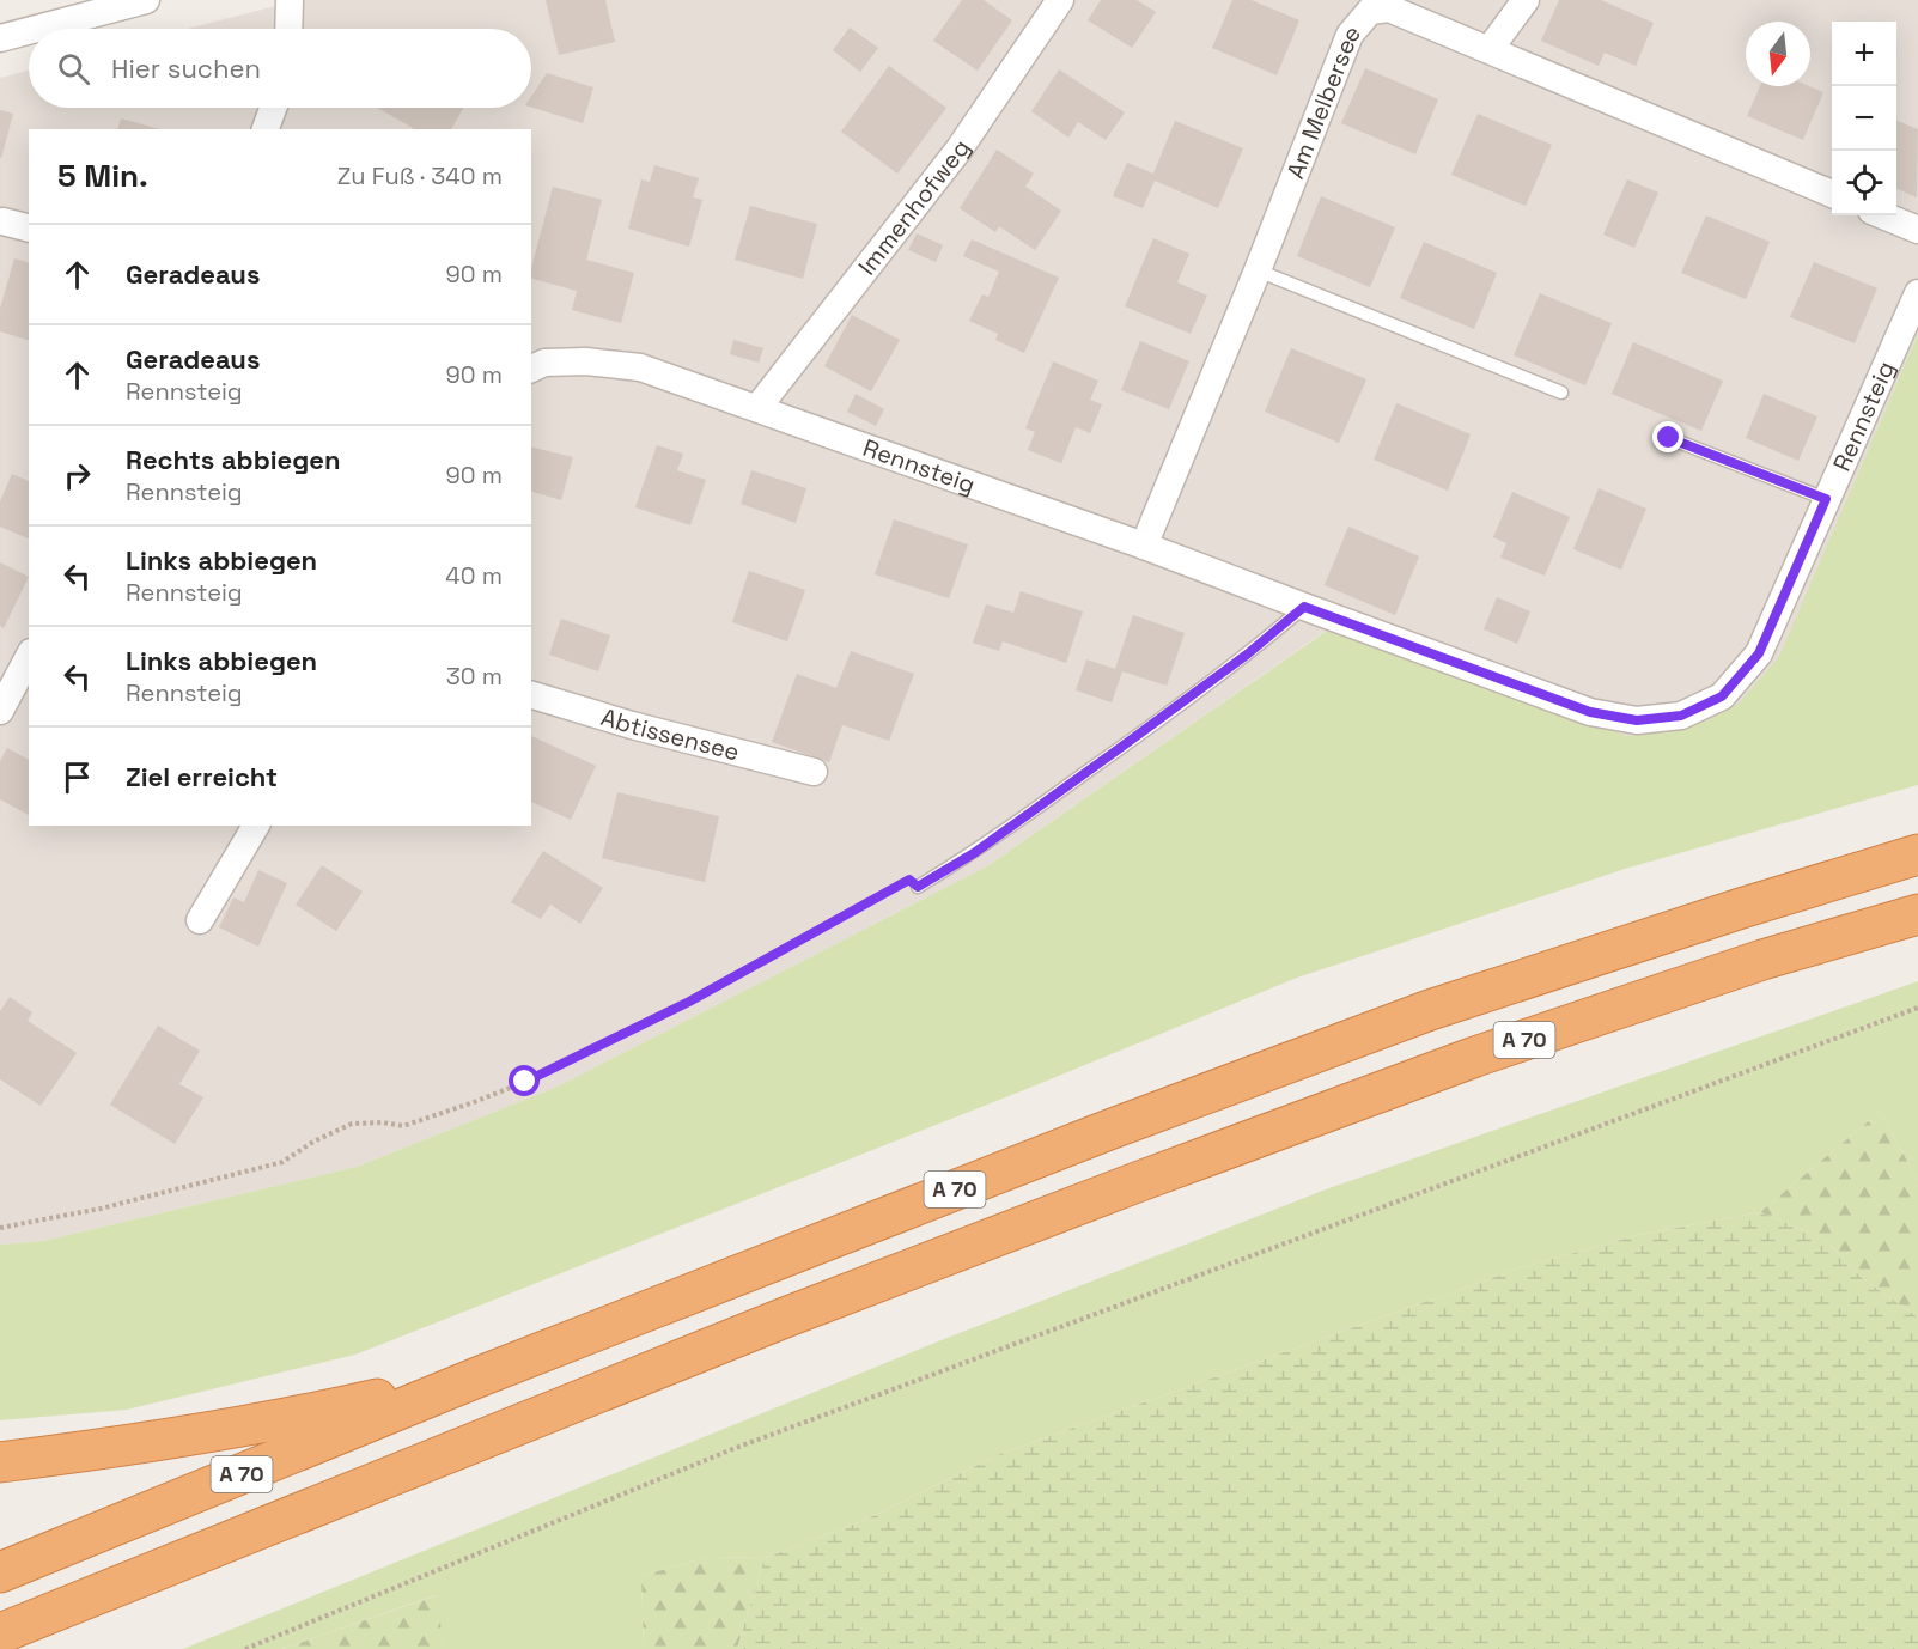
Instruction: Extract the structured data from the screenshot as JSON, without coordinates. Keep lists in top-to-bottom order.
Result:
{
  "streets": {
    "highway": ["A 70"],
    "street": [
      "Am Melbersee",
      "Immenhofweg",
      "Rennsteig",
      "Abtissensee"
    ]
  },
  "crossings": [
    ["Am Melbersee", "Rennsteig"],
    ["Immenhofweg", "Rennsteig"]
  ],
  "north": "bottom",
  "page": {
    "map_buttons": ["+", "−"],
    "search": "Hier suchen",
    "heading": ["5 Min.", "Zu Fuß · 340 m"],
    "list": [
      ["Geradeaus", "90 m"],
      ["Geradeaus", "Rennsteig", "90 m"],
      ["Rechts abbiegen", "Rennsteig", "90 m"],
      ["Links abbiegen", "Rennsteig", "40 m"],
      ["Links abbiegen", "Rennsteig", "30 m"],
      "Ziel erreicht"
    ]
  }
}
